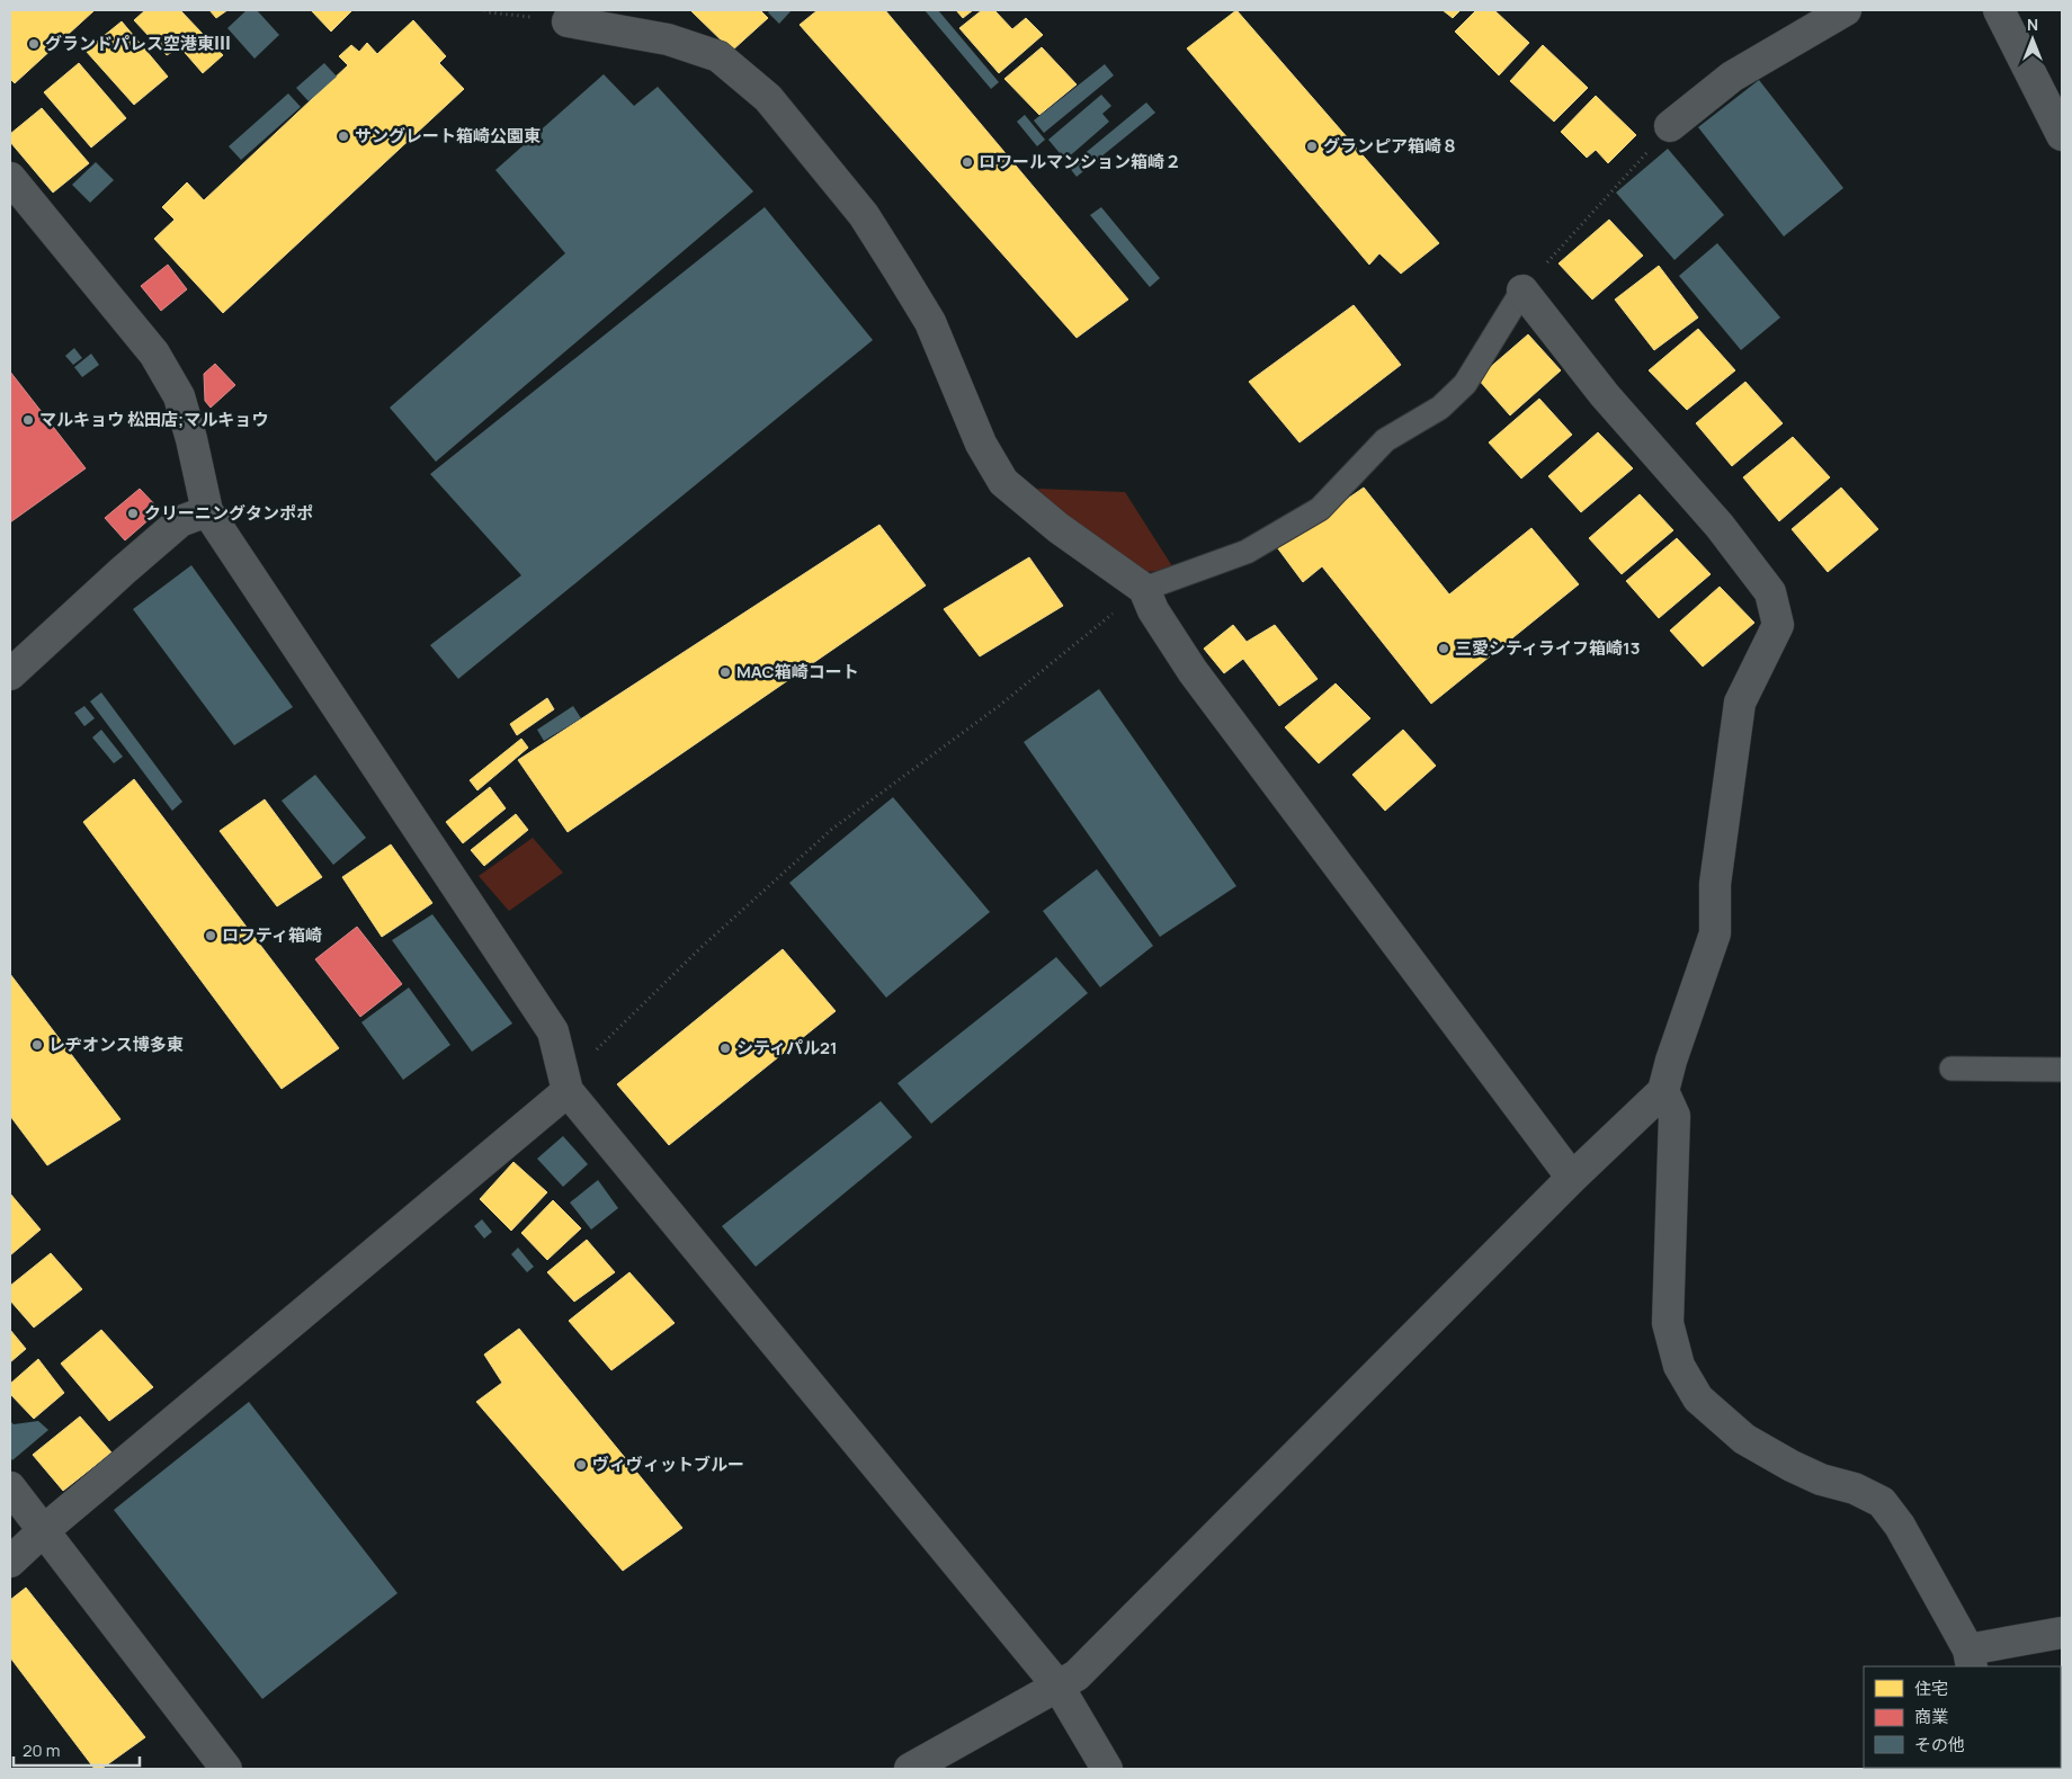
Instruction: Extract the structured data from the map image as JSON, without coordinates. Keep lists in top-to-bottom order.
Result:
{
  "places": [
    "グランドパレス空港東Ⅲ",
    "サングレート箱崎公園東",
    "グランピア箱崎８",
    "ロワールマンション箱崎２",
    "マルキョウ 松田店;マルキョウ",
    "クリーニングタンポポ",
    "三愛シティライフ箱崎13",
    "MAC箱崎コート",
    "ロフティ箱崎",
    "レヂオンス博多東",
    "シティパル21",
    "ヴィヴィットブルー"
  ],
  "legend": ["住宅", "商業", "その他"],
  "scale_bar": "20 m",
  "north": "top"
}
